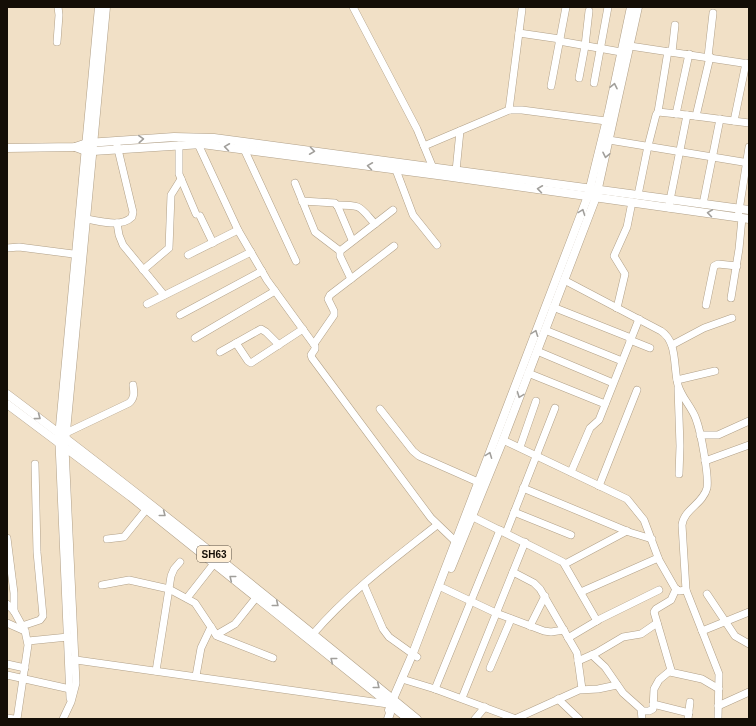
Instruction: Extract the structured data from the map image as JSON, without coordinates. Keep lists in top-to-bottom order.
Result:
{
  "streets": {
    "main road": ["SH63"]
  }
}
